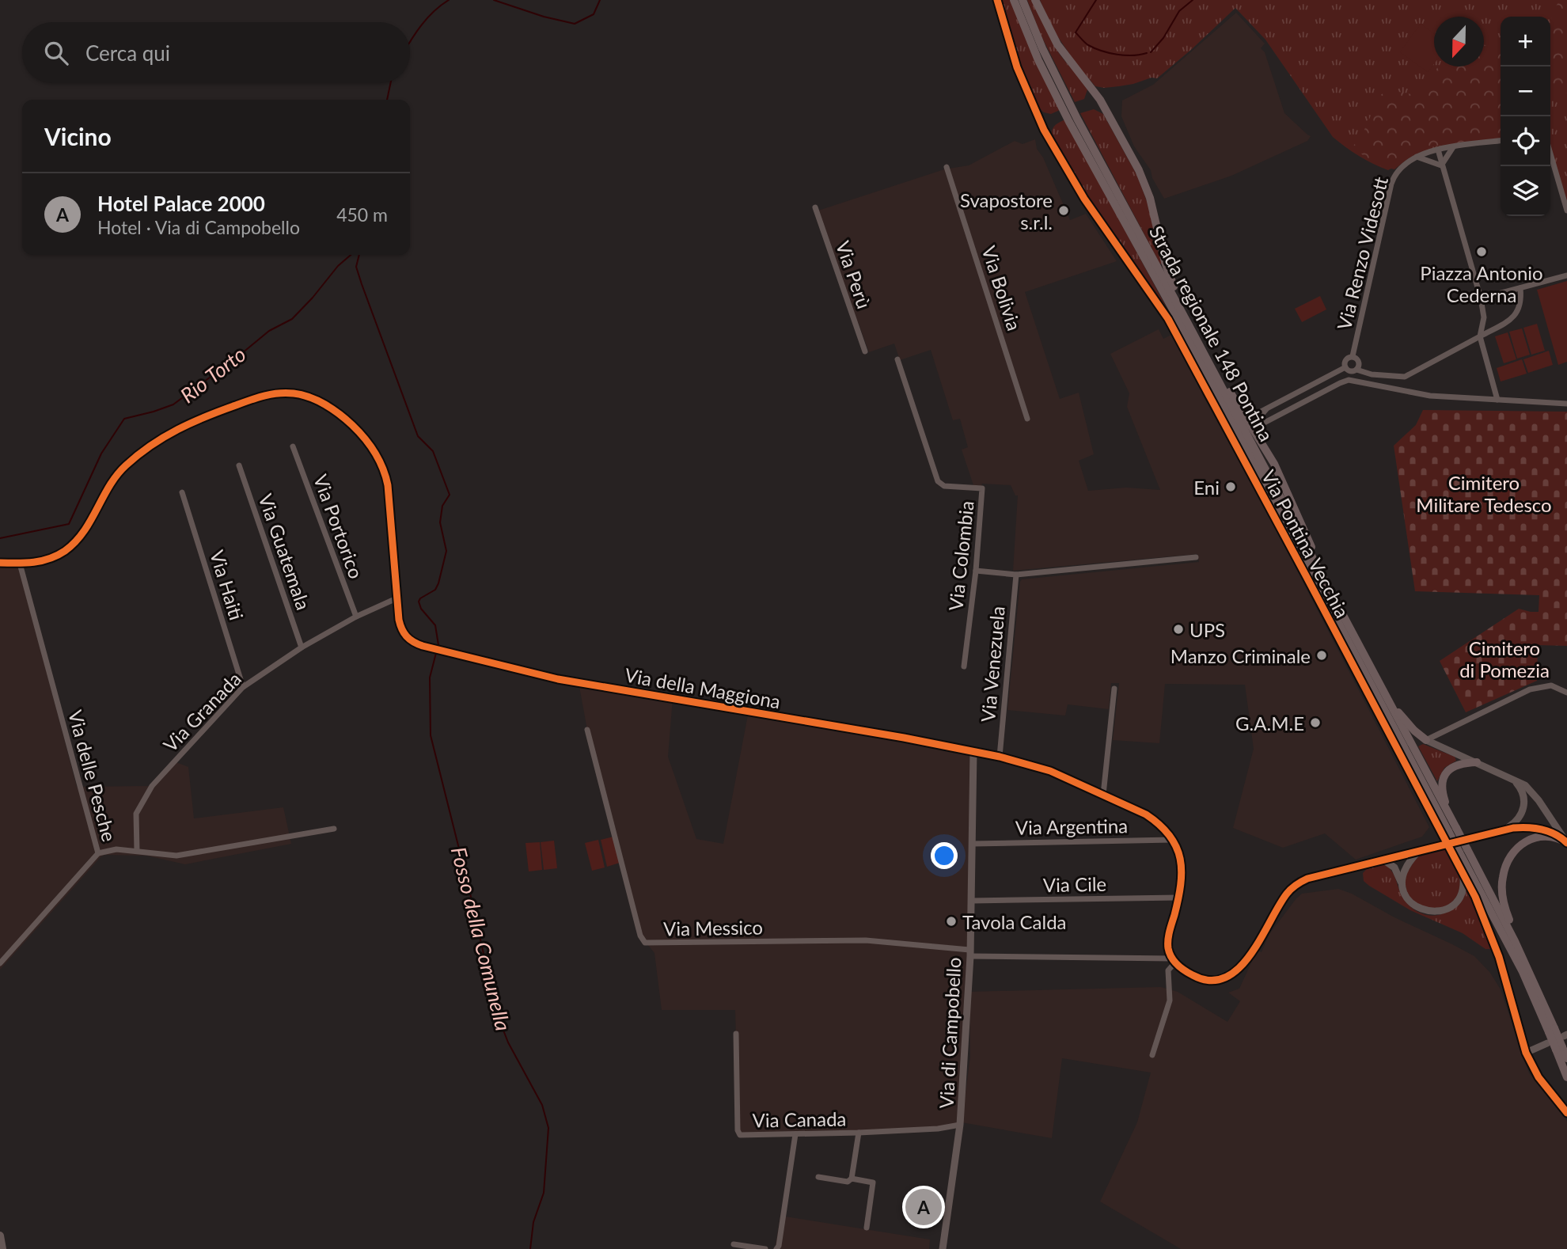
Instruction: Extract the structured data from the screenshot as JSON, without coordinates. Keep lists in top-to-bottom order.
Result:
{
  "streets": {
    "highway": ["Strada regionale 148 Pontina"],
    "street": [
      "Via Renzo Videsott",
      "Via Perù",
      "Via Bolivia",
      "Via Portorico",
      "Via Pontina Vecchia",
      "Via Guatemala",
      "Via Colombia",
      "Via Haiti",
      "Via Venezuela",
      "Via della Maggiona",
      "Via Granada",
      "Via delle Pesche",
      "Via Argentina",
      "Via Cile",
      "Via Messico",
      "Via di Campobello",
      "Via Canada"
    ]
  },
  "crossings": [
    ["Strada regionale 148 Pontina", "Via Pontina Vecchia"],
    ["Via Portorico", "Via Granada"],
    ["Via Guatemala", "Via Granada"],
    ["Via Haiti", "Via Granada"],
    ["Via Venezuela", "Via della Maggiona"],
    ["Via della Maggiona", "Via Granada"],
    ["Via della Maggiona", "Via delle Pesche"],
    ["Via della Maggiona", "Via Argentina"],
    ["Via della Maggiona", "Via Cile"],
    ["Via della Maggiona", "Via di Campobello"],
    ["Via Argentina", "Via di Campobello"],
    ["Via Cile", "Via di Campobello"],
    ["Via Messico", "Via di Campobello"],
    ["Via di Campobello", "Via Canada"]
  ],
  "water": ["Rio Torto", "Fosso della Comunella"],
  "parks": ["Cimitero Militare Tedesco", "Cimitero di Pomezia"],
  "places": [
    "Svapostore s.r.l.",
    "Piazza Antonio Cederna",
    "Eni",
    "UPS",
    "Manzo Criminale",
    "G.A.M.E",
    "Tavola Calda"
  ],
  "north": "bottom",
  "page": {
    "map_buttons": ["+", "−"],
    "search": "Cerca qui",
    "heading": "Vicino",
    "list": [
      {
        "mark": "A",
        "name": "Hotel Palace 2000",
        "note": "Hotel · Via di Campobello",
        "value": "450 m"
      }
    ],
    "pins": "A"
  }
}
